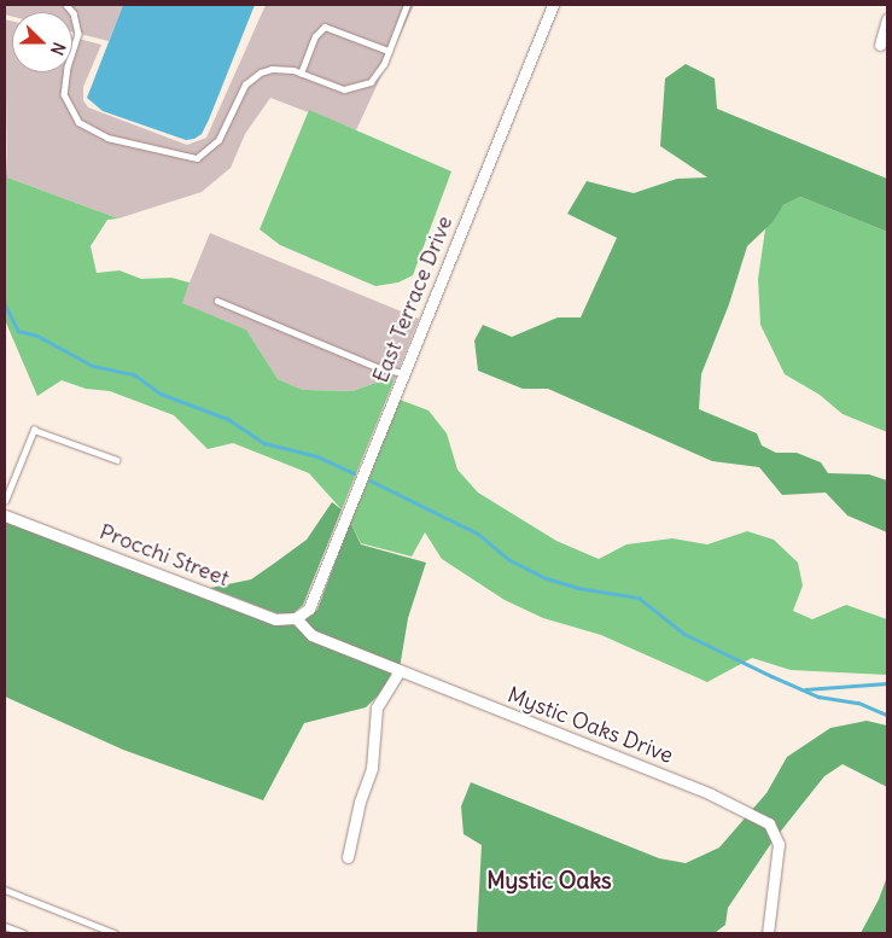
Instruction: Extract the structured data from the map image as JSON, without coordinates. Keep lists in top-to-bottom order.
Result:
{
  "streets": {
    "street": ["East Terrace Drive", "Procchi Street", "Mystic Oaks Drive"]
  },
  "crossings": [
    ["East Terrace Drive", "Procchi Street"],
    ["East Terrace Drive", "Mystic Oaks Drive"],
    ["Procchi Street", "Mystic Oaks Drive"]
  ],
  "districts": ["Mystic Oaks"],
  "north": "right"
}
